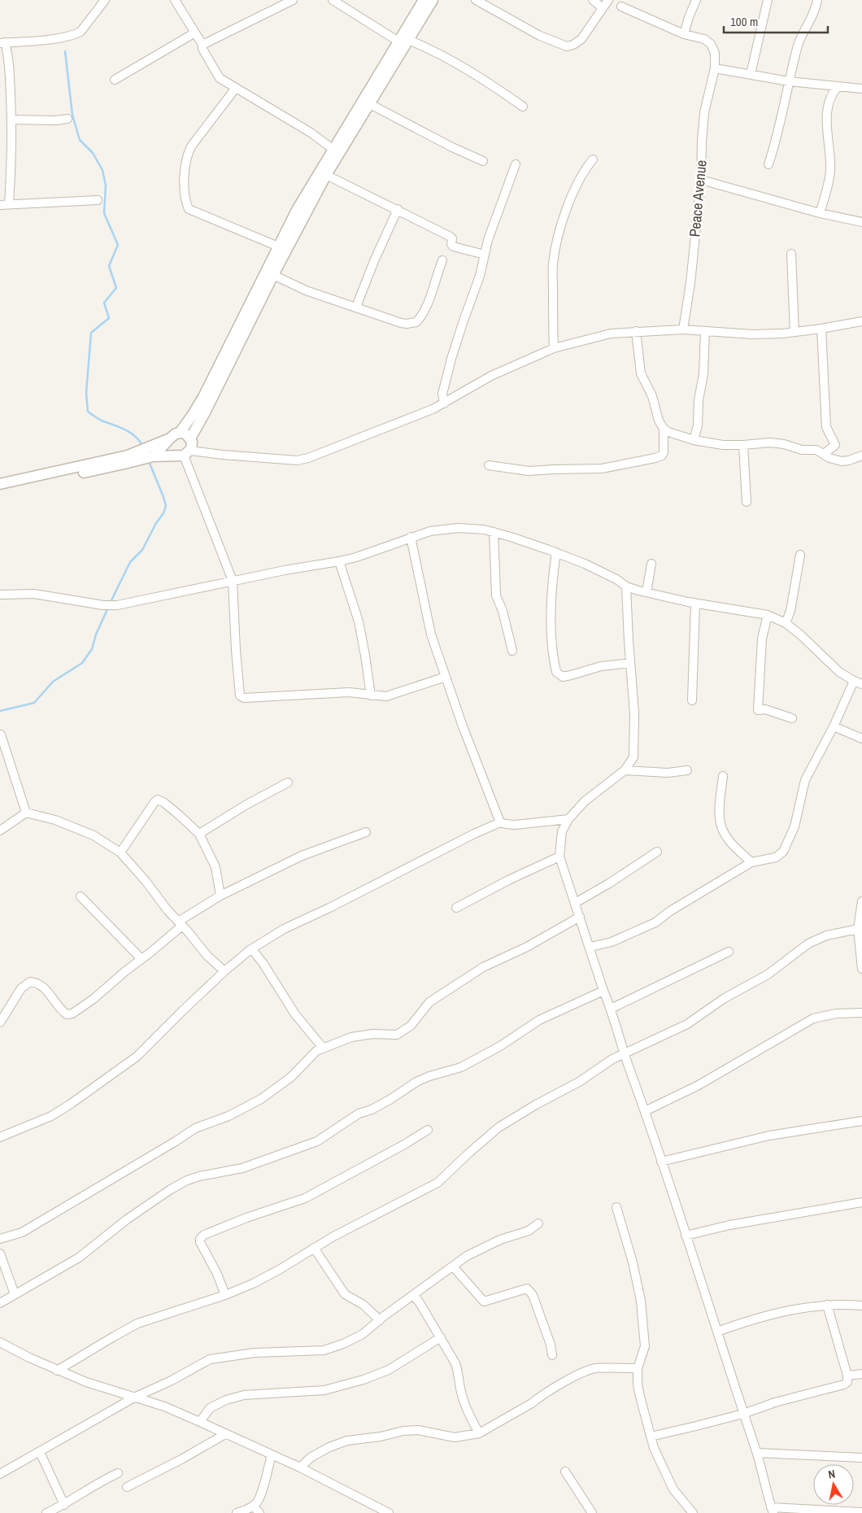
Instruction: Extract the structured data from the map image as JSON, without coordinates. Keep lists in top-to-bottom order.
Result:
{
  "streets": {
    "street": ["Peace Avenue"]
  },
  "scale_bar": "100 m",
  "north": "top"
}
